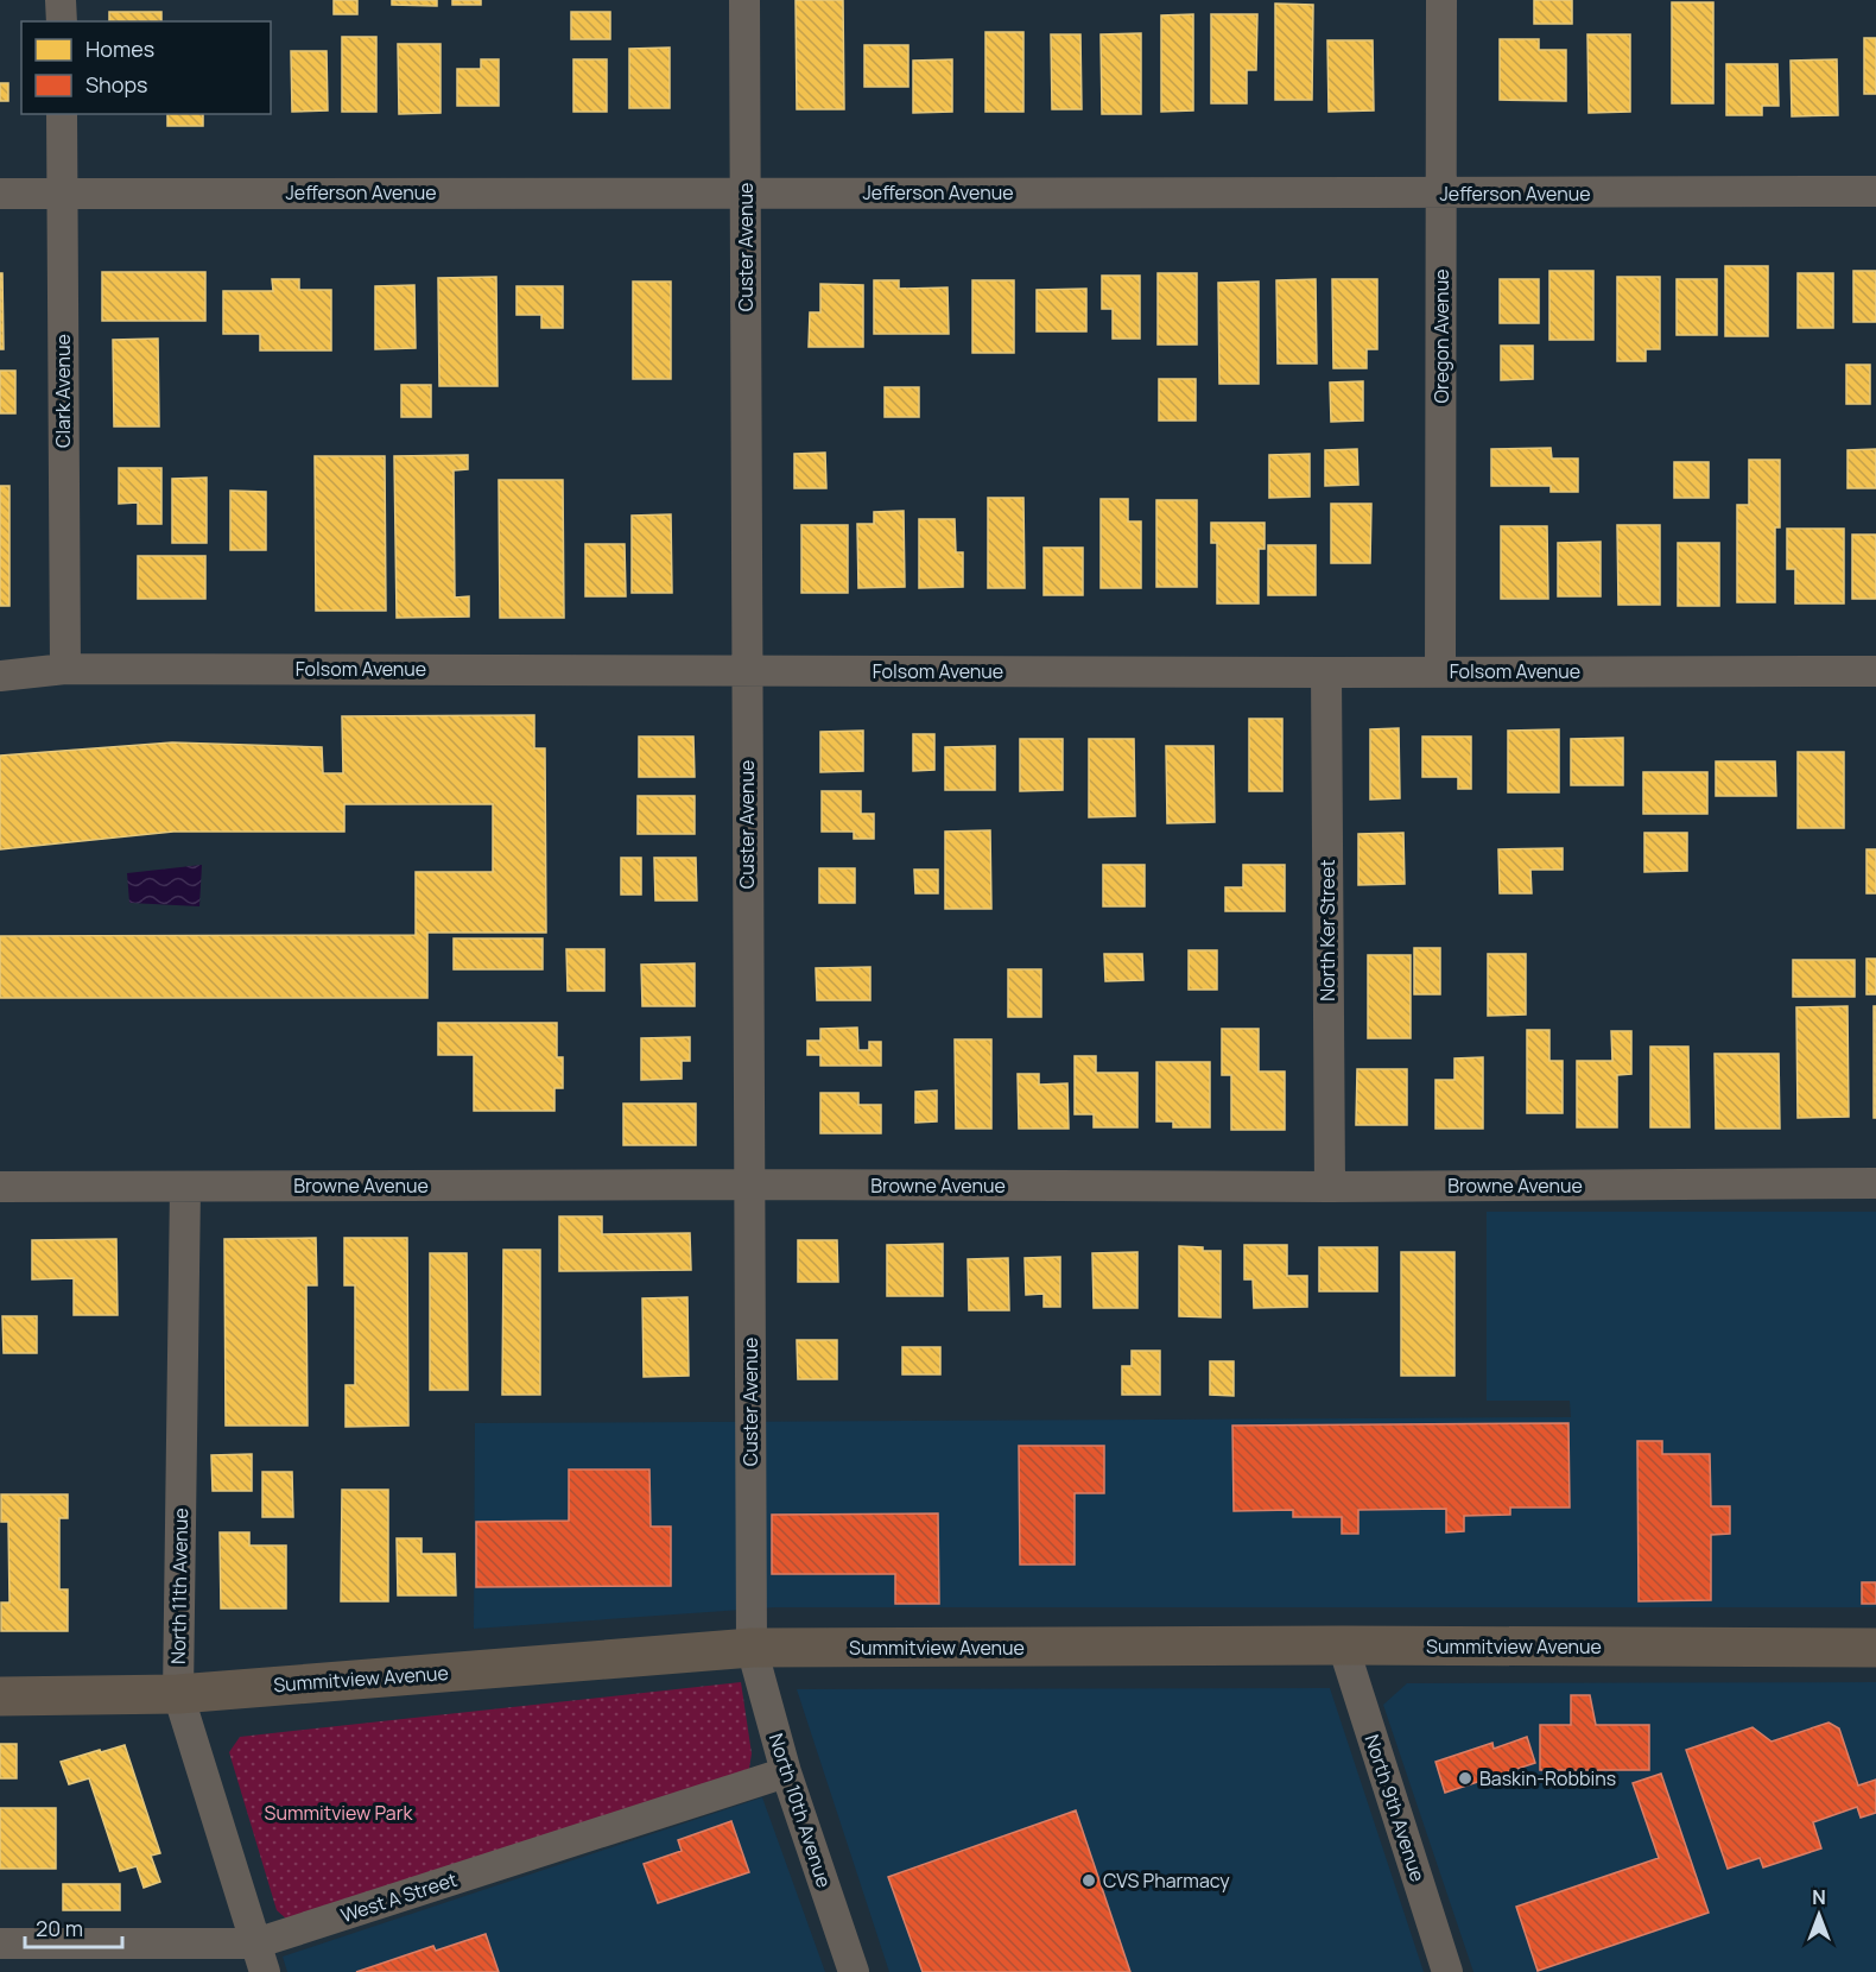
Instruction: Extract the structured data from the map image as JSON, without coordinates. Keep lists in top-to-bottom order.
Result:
{
  "streets": {
    "main road": ["Summitview Avenue"],
    "street": [
      "Jefferson Avenue",
      "Custer Avenue",
      "Oregon Avenue",
      "Clark Avenue",
      "Folsom Avenue",
      "North Ker Street",
      "Browne Avenue",
      "North 11th Avenue",
      "North 9th Avenue",
      "North 10th Avenue",
      "West A Street"
    ]
  },
  "crossings": [
    ["Jefferson Avenue", "Custer Avenue"],
    ["Jefferson Avenue", "Oregon Avenue"],
    ["Jefferson Avenue", "Clark Avenue"],
    ["Custer Avenue", "Folsom Avenue"],
    ["Custer Avenue", "Browne Avenue"],
    ["Custer Avenue", "Summitview Avenue"],
    ["Custer Avenue", "North 10th Avenue"],
    ["Oregon Avenue", "Folsom Avenue"],
    ["Clark Avenue", "Folsom Avenue"],
    ["Folsom Avenue", "North Ker Street"],
    ["North Ker Street", "Browne Avenue"],
    ["Browne Avenue", "North 11th Avenue"],
    ["North 11th Avenue", "Summitview Avenue"],
    ["North 11th Avenue", "West A Street"],
    ["Summitview Avenue", "North 9th Avenue"],
    ["Summitview Avenue", "North 10th Avenue"],
    ["North 10th Avenue", "West A Street"]
  ],
  "parks": ["Summitview Park"],
  "places": ["Baskin-Robbins", "CVS Pharmacy"],
  "legend": ["Homes", "Shops"],
  "scale_bar": "20 m",
  "north": "top"
}
